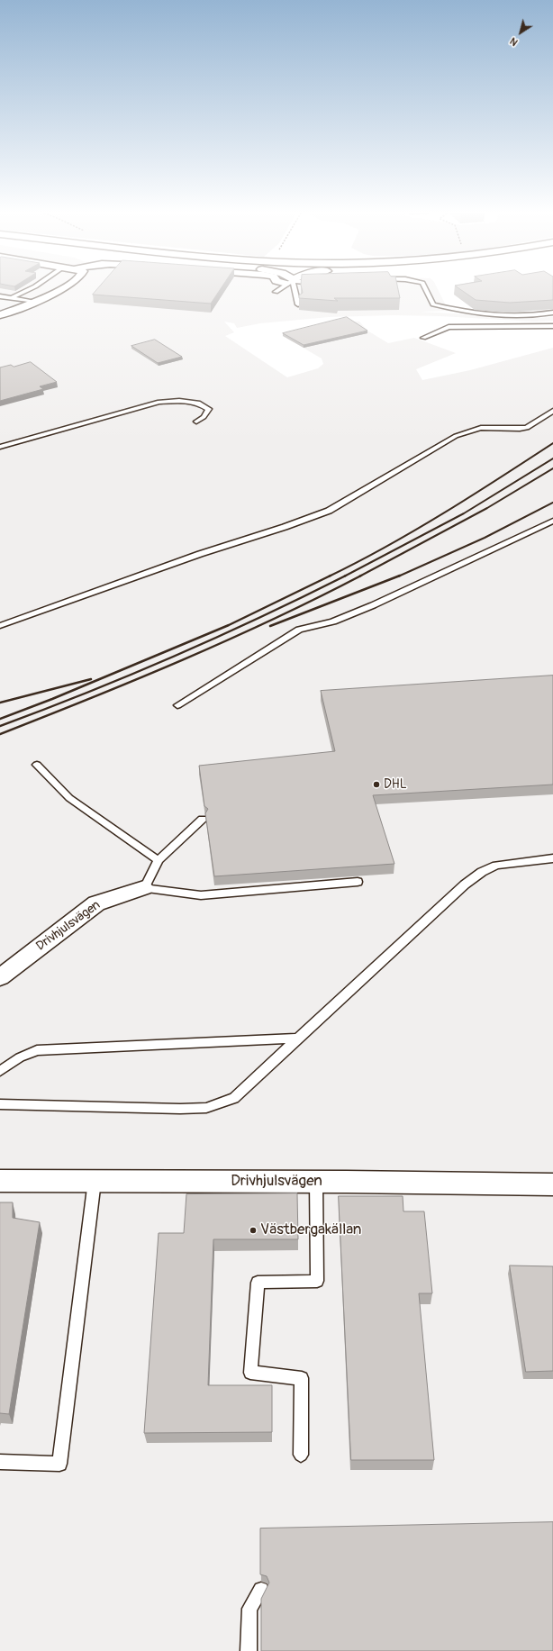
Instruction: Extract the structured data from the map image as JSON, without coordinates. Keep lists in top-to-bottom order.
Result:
{
  "streets": {
    "street": ["Drivhjulsvägen"]
  },
  "places": ["DHL", "Västbergakällan"],
  "north": "bottom left"
}
